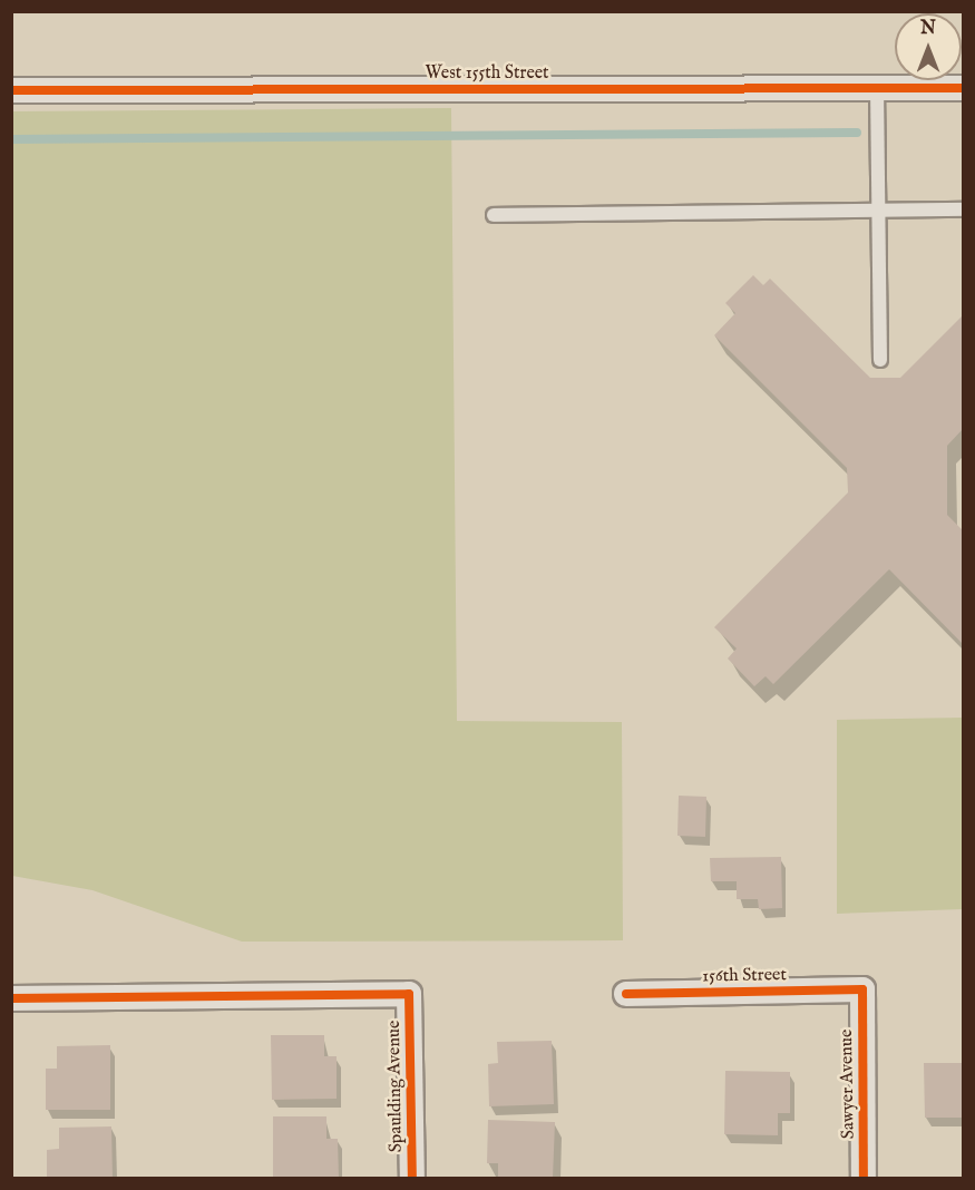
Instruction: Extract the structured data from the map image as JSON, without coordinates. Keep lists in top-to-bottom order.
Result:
{
  "streets": {
    "street": [
      "West 155th Street",
      "156th Street",
      "Sawyer Avenue",
      "Spaulding Avenue"
    ]
  },
  "crossings": [
    ["156th Street", "Sawyer Avenue"]
  ],
  "north": "top"
}
